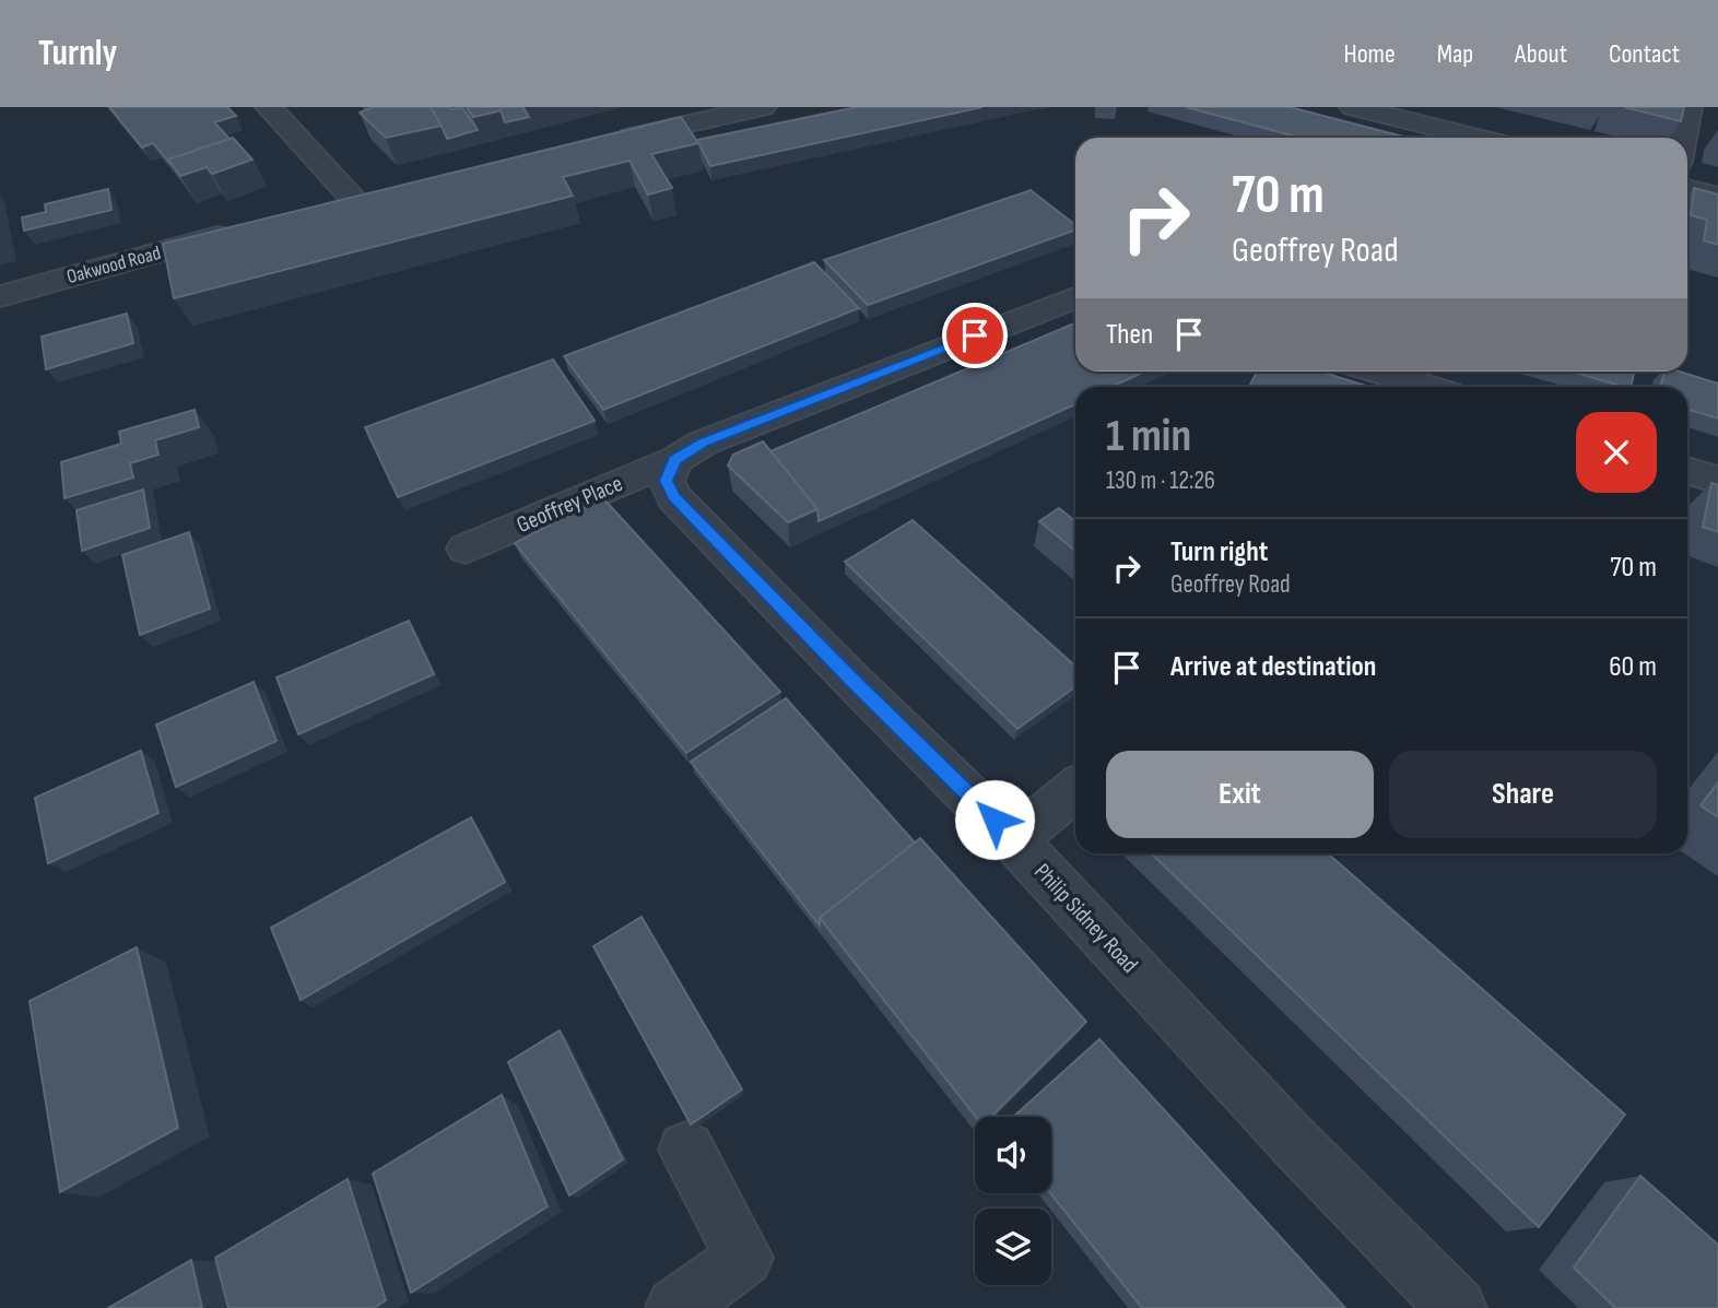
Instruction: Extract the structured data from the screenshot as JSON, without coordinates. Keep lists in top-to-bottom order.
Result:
{
  "streets": {
    "street": ["Oakwood Road", "Geoffrey Place", "Philip Sidney Road"]
  },
  "crossings": [
    ["Geoffrey Place", "Philip Sidney Road"]
  ],
  "page": {
    "header": "Turnly",
    "nav": [
      "Home",
      "Map",
      "About",
      "Contact"
    ],
    "turn": ["70 m", "Geoffrey Road"],
    "then": "Then",
    "heading": ["1 min", "130 m · 12:26"],
    "list": [
      {
        "name": "Turn right",
        "note": "Geoffrey Road",
        "value": "70 m"
      },
      {
        "name": "Arrive at destination",
        "value": "60 m"
      }
    ],
    "buttons": ["Exit", "Share"]
  }
}
